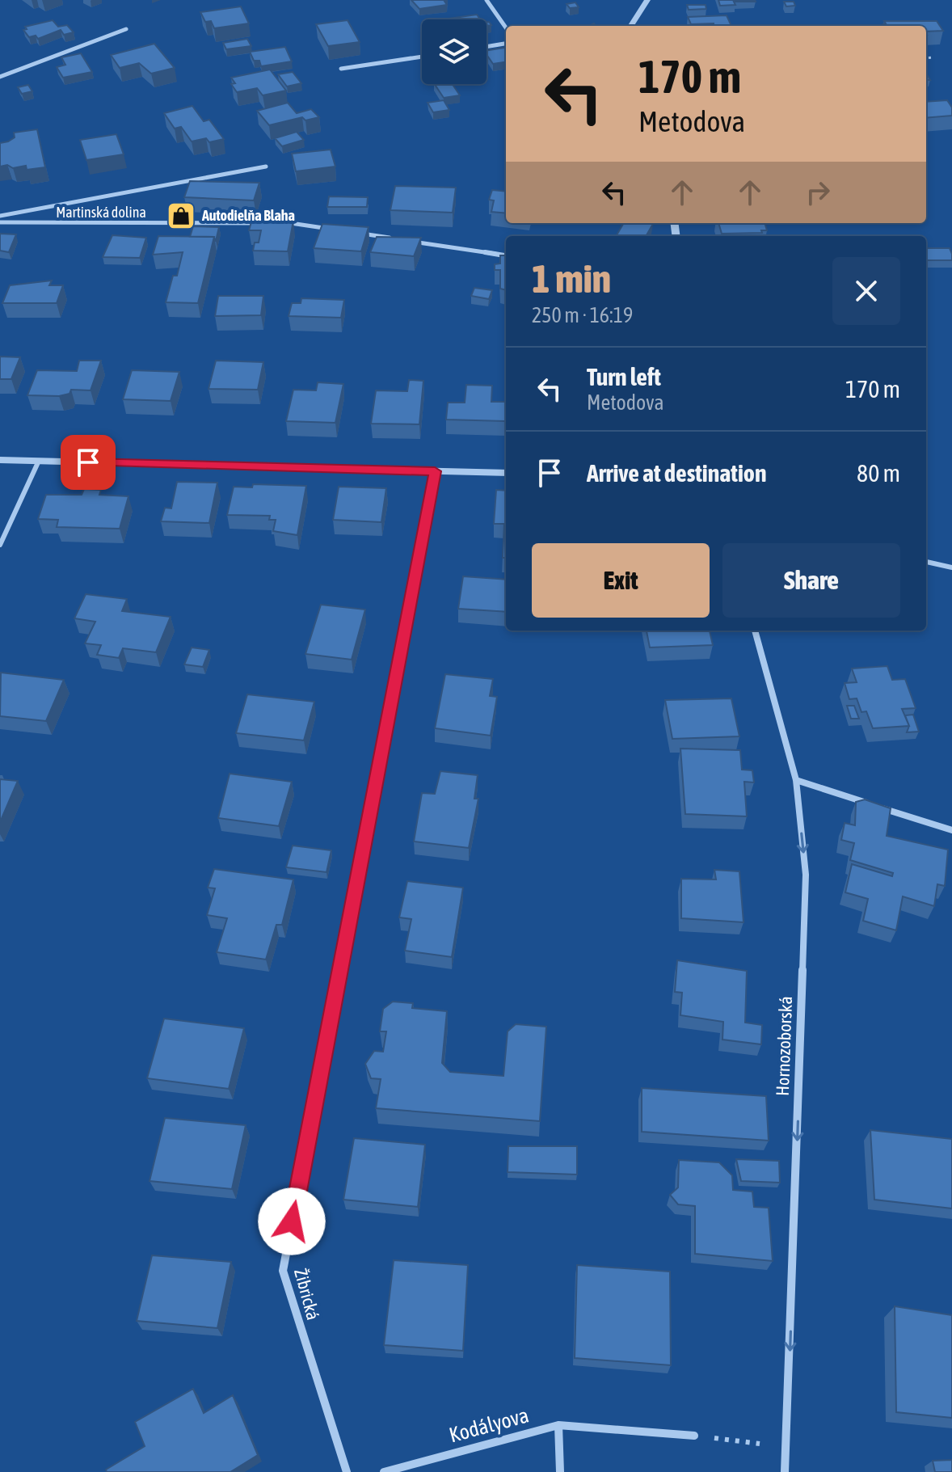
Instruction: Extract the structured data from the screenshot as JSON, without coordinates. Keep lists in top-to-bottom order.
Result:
{
  "streets": {
    "street": [
      "Martinská dolina",
      "Hornozoborská",
      "Žibrická",
      "Kodályova"
    ]
  },
  "one_way": ["Hornozoborská"],
  "places": {
    "shop": ["Autodielňa Blaha"]
  },
  "page": {
    "turn": ["170 m", "Metodova"],
    "heading": ["1 min", "250 m · 16:19"],
    "list": [
      {
        "name": "Turn left",
        "note": "Metodova",
        "value": "170 m"
      },
      {
        "name": "Arrive at destination",
        "value": "80 m"
      }
    ],
    "buttons": ["Exit", "Share"]
  }
}
